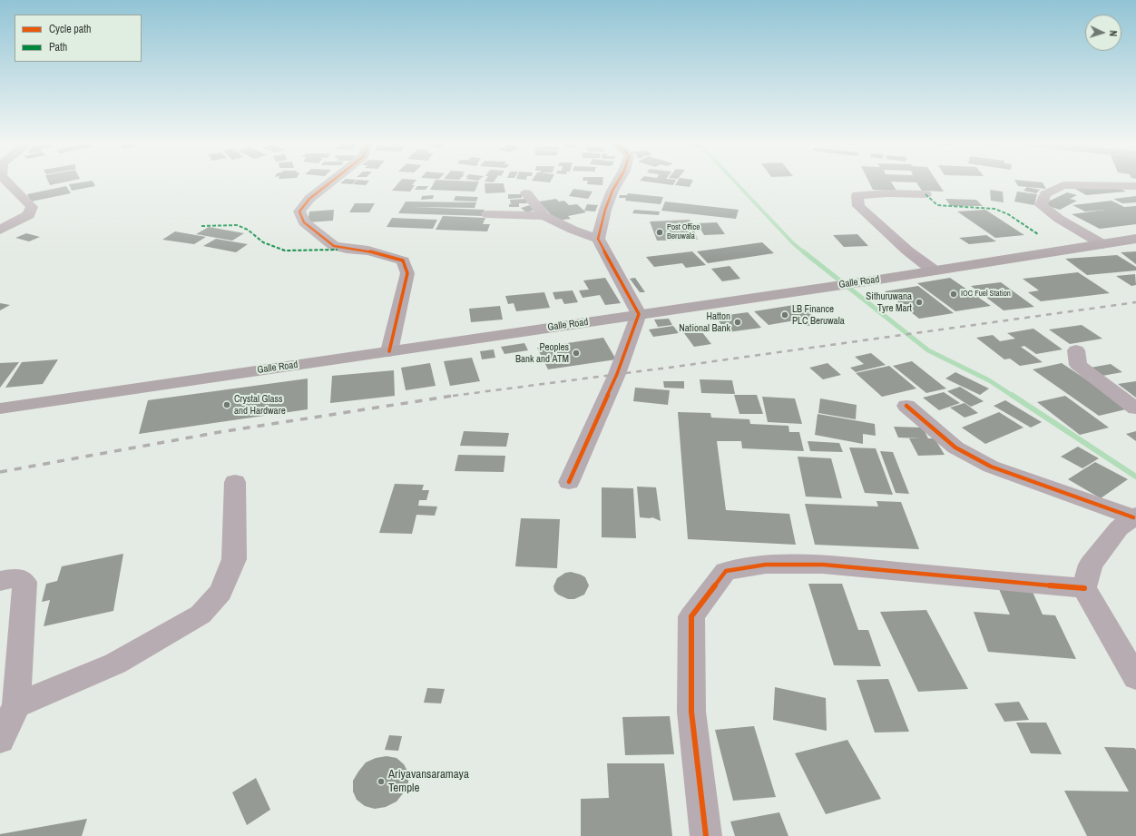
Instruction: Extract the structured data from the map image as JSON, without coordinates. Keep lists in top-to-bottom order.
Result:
{
  "streets": {
    "highway": ["Galle Road"]
  },
  "places": [
    "Post Office Beruwala",
    "IOC Fuel Station",
    "Sithuruwana Tyre Mart",
    "LB Finance PLC Beruwala",
    "Hatton National Bank",
    "Peoples Bank and ATM",
    "Crystal Glass and Hardware",
    "Ariyavansaramaya Temple"
  ],
  "legend": ["Cycle path", "Path"],
  "north": "right"
}
